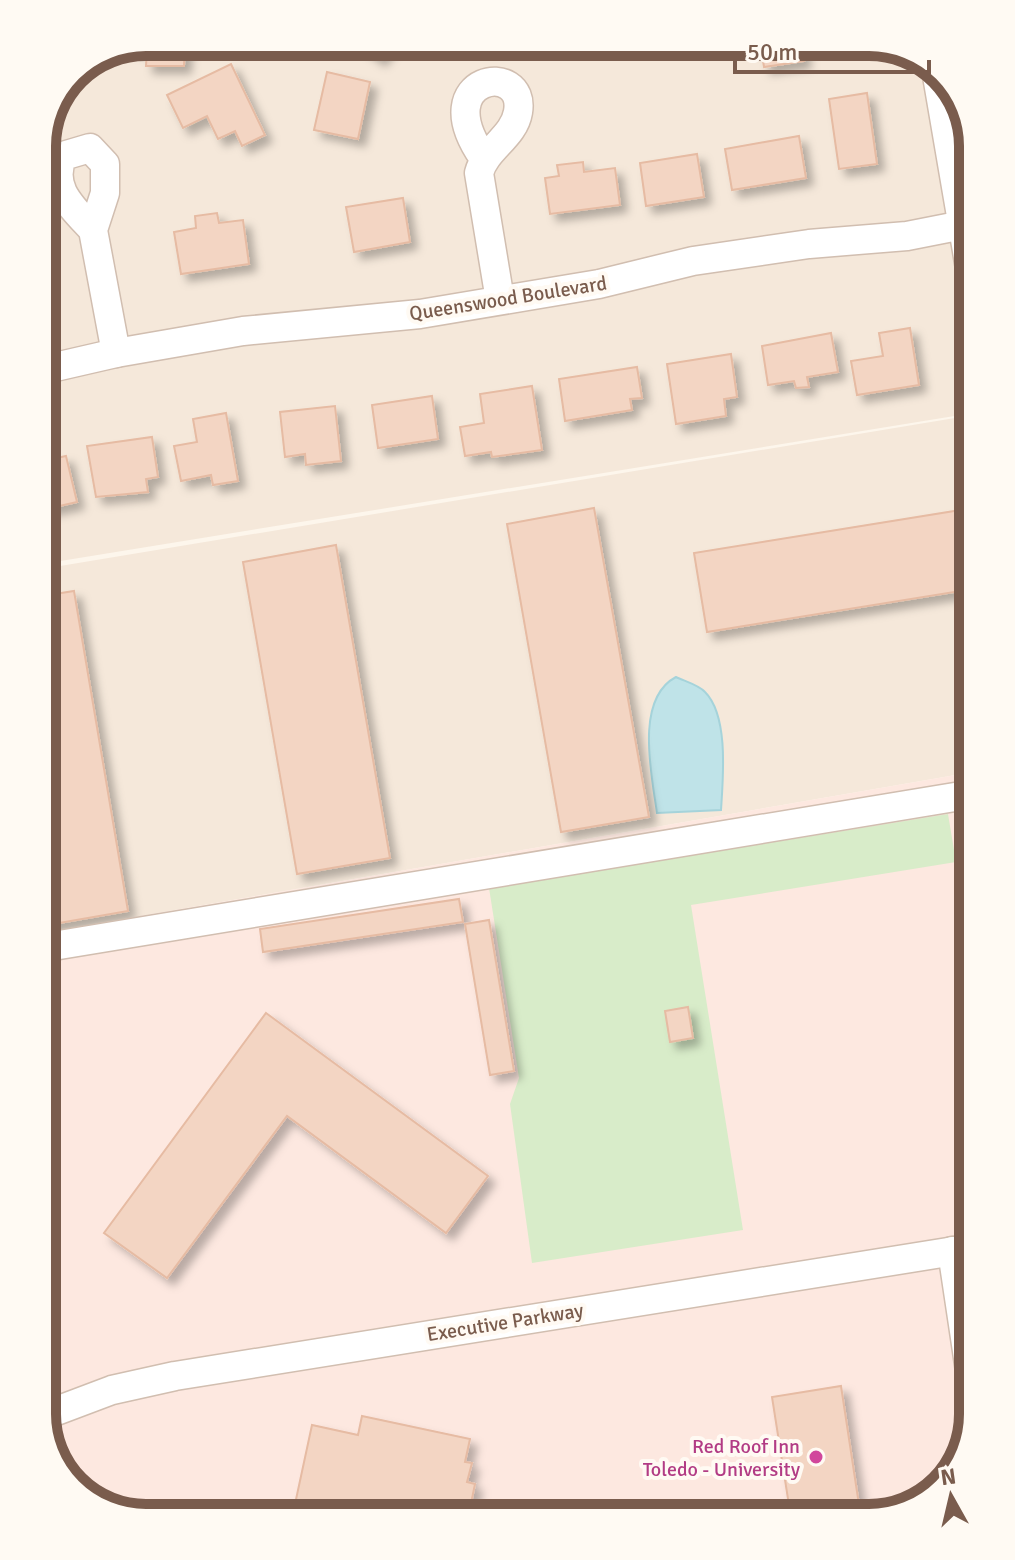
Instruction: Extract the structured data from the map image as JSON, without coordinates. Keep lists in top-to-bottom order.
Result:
{
  "streets": {
    "street": ["Queenswood Boulevard", "Executive Parkway"]
  },
  "places": ["Red Roof Inn Toledo - University"],
  "scale_bar": "50 m",
  "north": "top"
}
